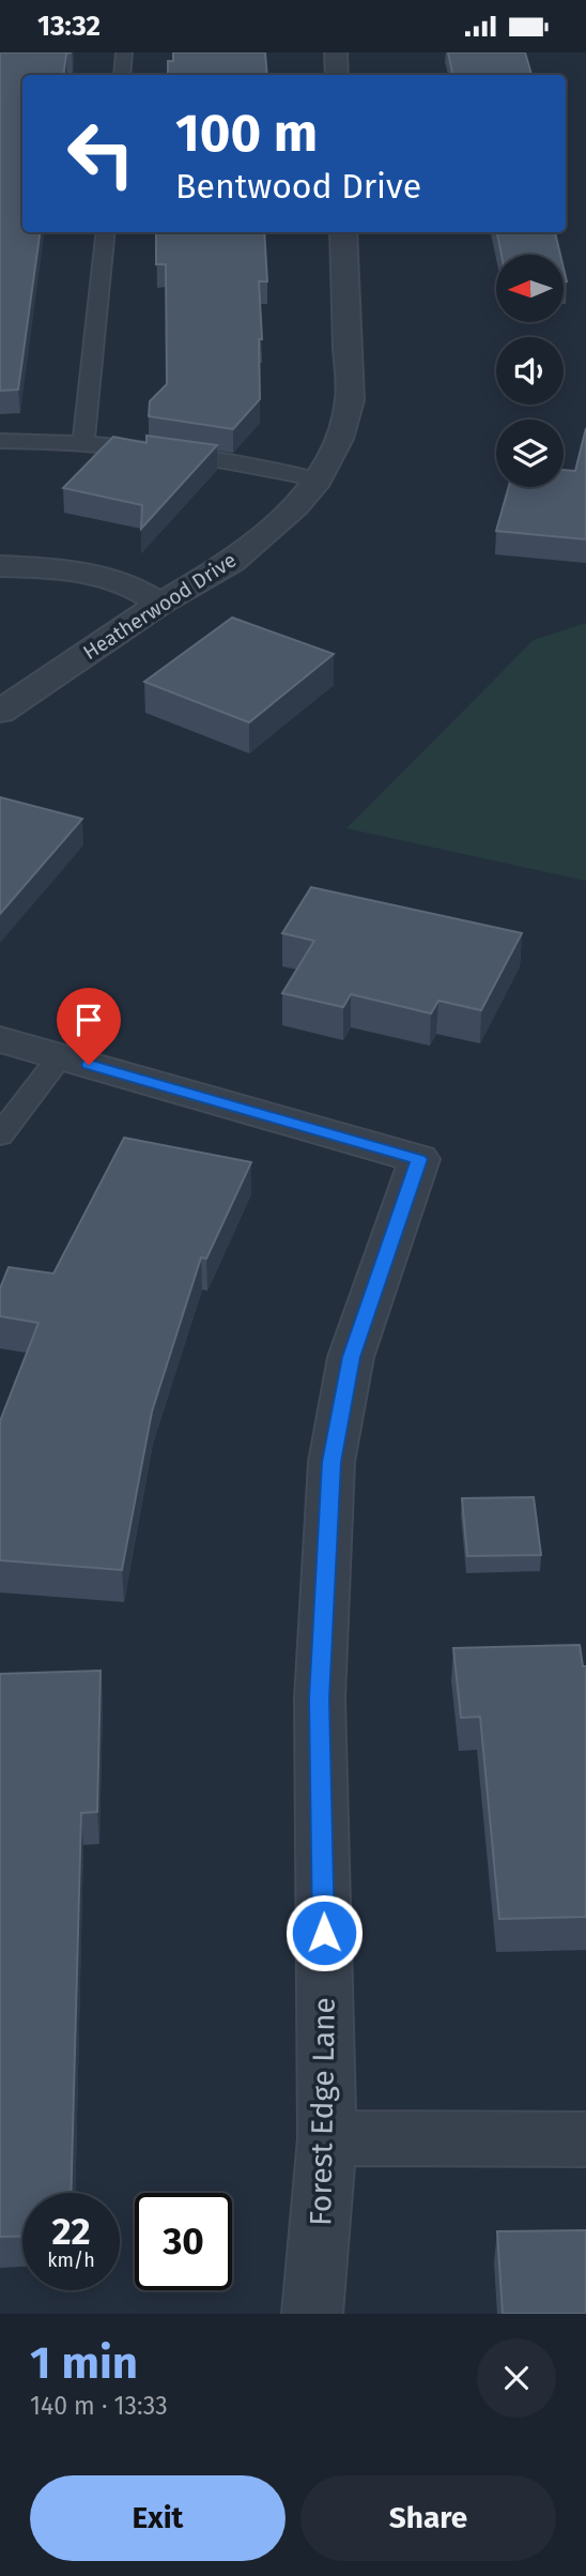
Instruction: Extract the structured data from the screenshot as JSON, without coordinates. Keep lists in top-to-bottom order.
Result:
{
  "streets": {
    "street": ["Heatherwood Drive", "Forest Edge Lane"]
  },
  "north": "left",
  "page": {
    "status": "13:32",
    "turn": ["100 m", "Bentwood Drive"],
    "speed": "22 km/h",
    "limit": "30",
    "heading": ["1 min", "140 m · 13:33"],
    "buttons": ["Exit", "Share"]
  }
}
